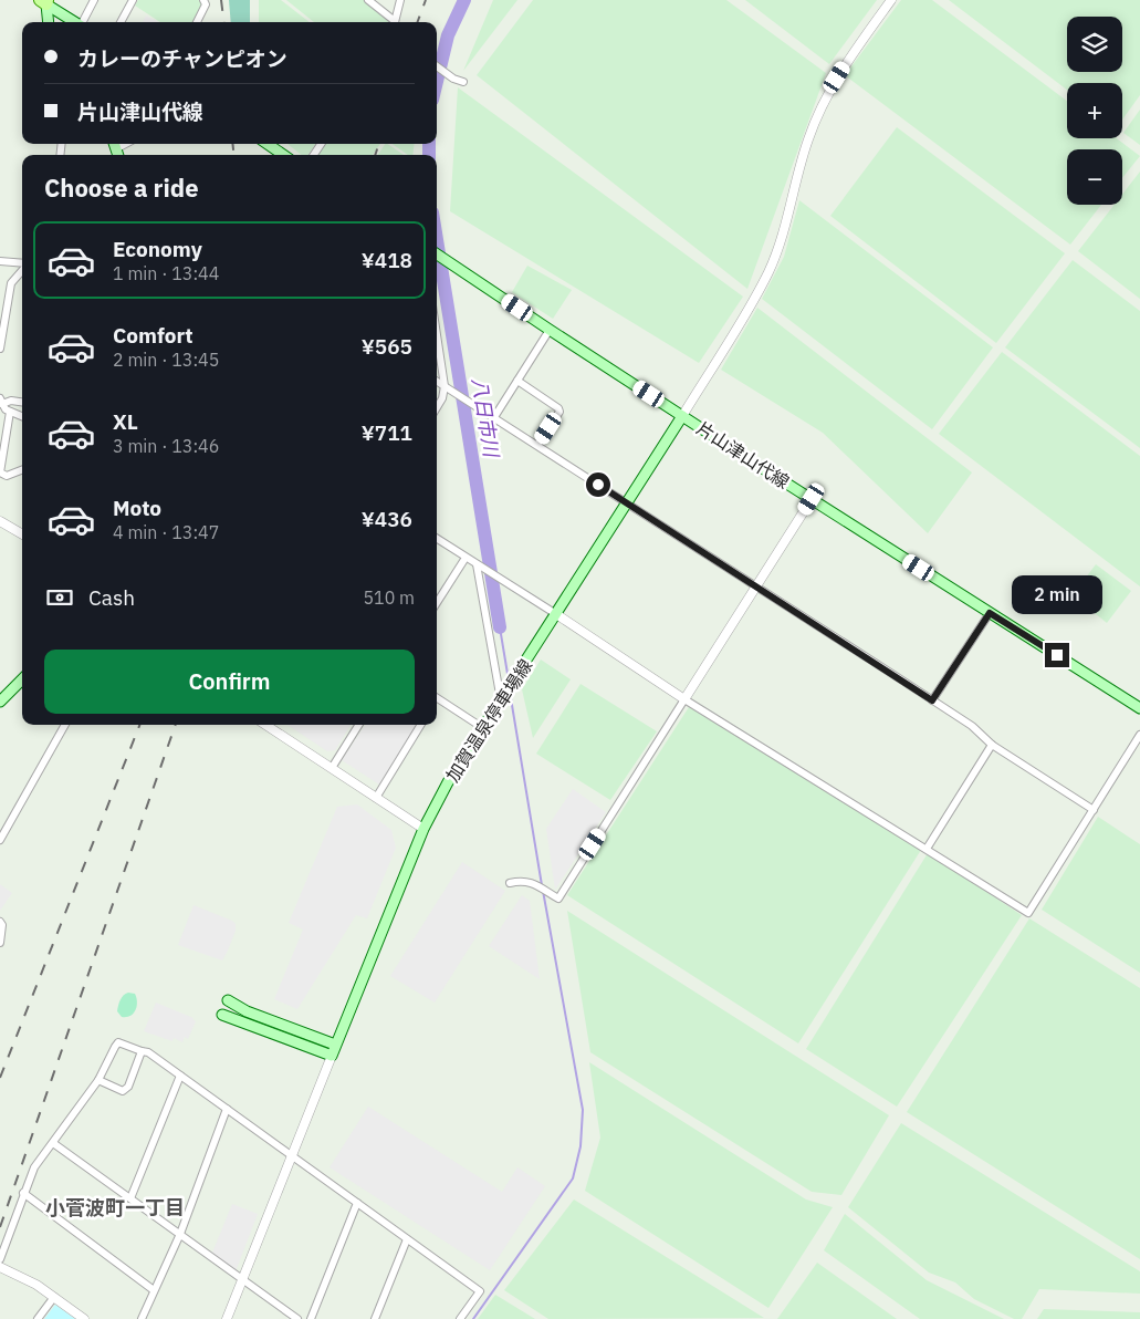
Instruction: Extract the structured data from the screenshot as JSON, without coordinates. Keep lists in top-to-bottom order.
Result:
{
  "streets": {
    "main road": ["片山津山代線", "加賀温泉停車場線"]
  },
  "crossings": [
    ["片山津山代線", "加賀温泉停車場線"]
  ],
  "districts": ["小菅波町一丁目"],
  "water": ["八日市川"],
  "page": {
    "map_buttons": ["+", "−"],
    "banner": ["カレーのチャンピオン", "片山津山代線"],
    "heading": "Choose a ride",
    "list": [
      {
        "name": "Economy",
        "note": "1 min · 13:44",
        "value": "¥418"
      },
      {
        "name": "Comfort",
        "note": "2 min · 13:45",
        "value": "¥565"
      },
      {
        "name": "XL",
        "note": "3 min · 13:46",
        "value": "¥711"
      },
      {
        "name": "Moto",
        "note": "4 min · 13:47",
        "value": "¥436"
      }
    ],
    "pay": ["Cash", "510 m"],
    "bubble": "2 min",
    "buttons": "Confirm"
  }
}
